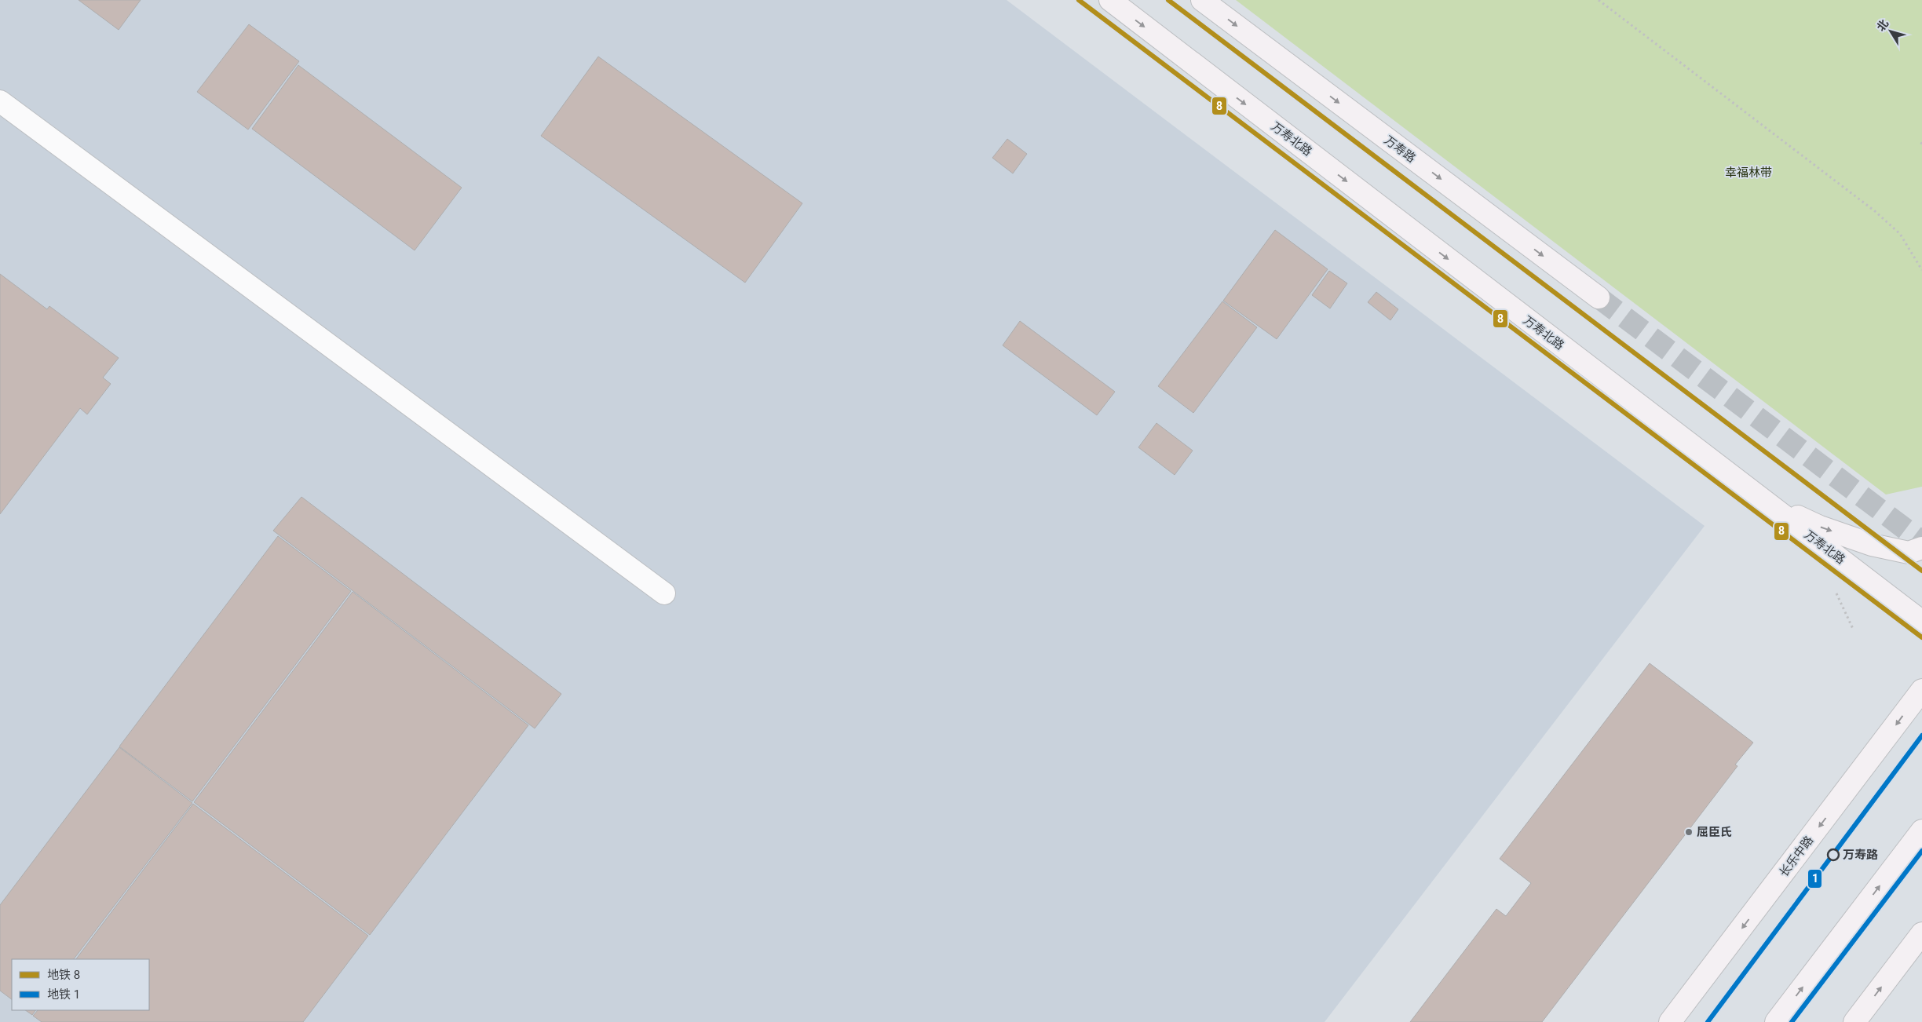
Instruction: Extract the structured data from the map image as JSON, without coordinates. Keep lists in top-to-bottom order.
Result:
{
  "streets": {
    "main road": ["万寿北路", "万寿路", "长乐中路"]
  },
  "one_way": ["万寿北路", "万寿路"],
  "parks": ["幸福林带"],
  "places": ["屈臣氏", "万寿路"],
  "lines": ["metro line 8", "metro line 1"],
  "legend": ["地铁 8", "地铁 1"],
  "north": "top left"
}
